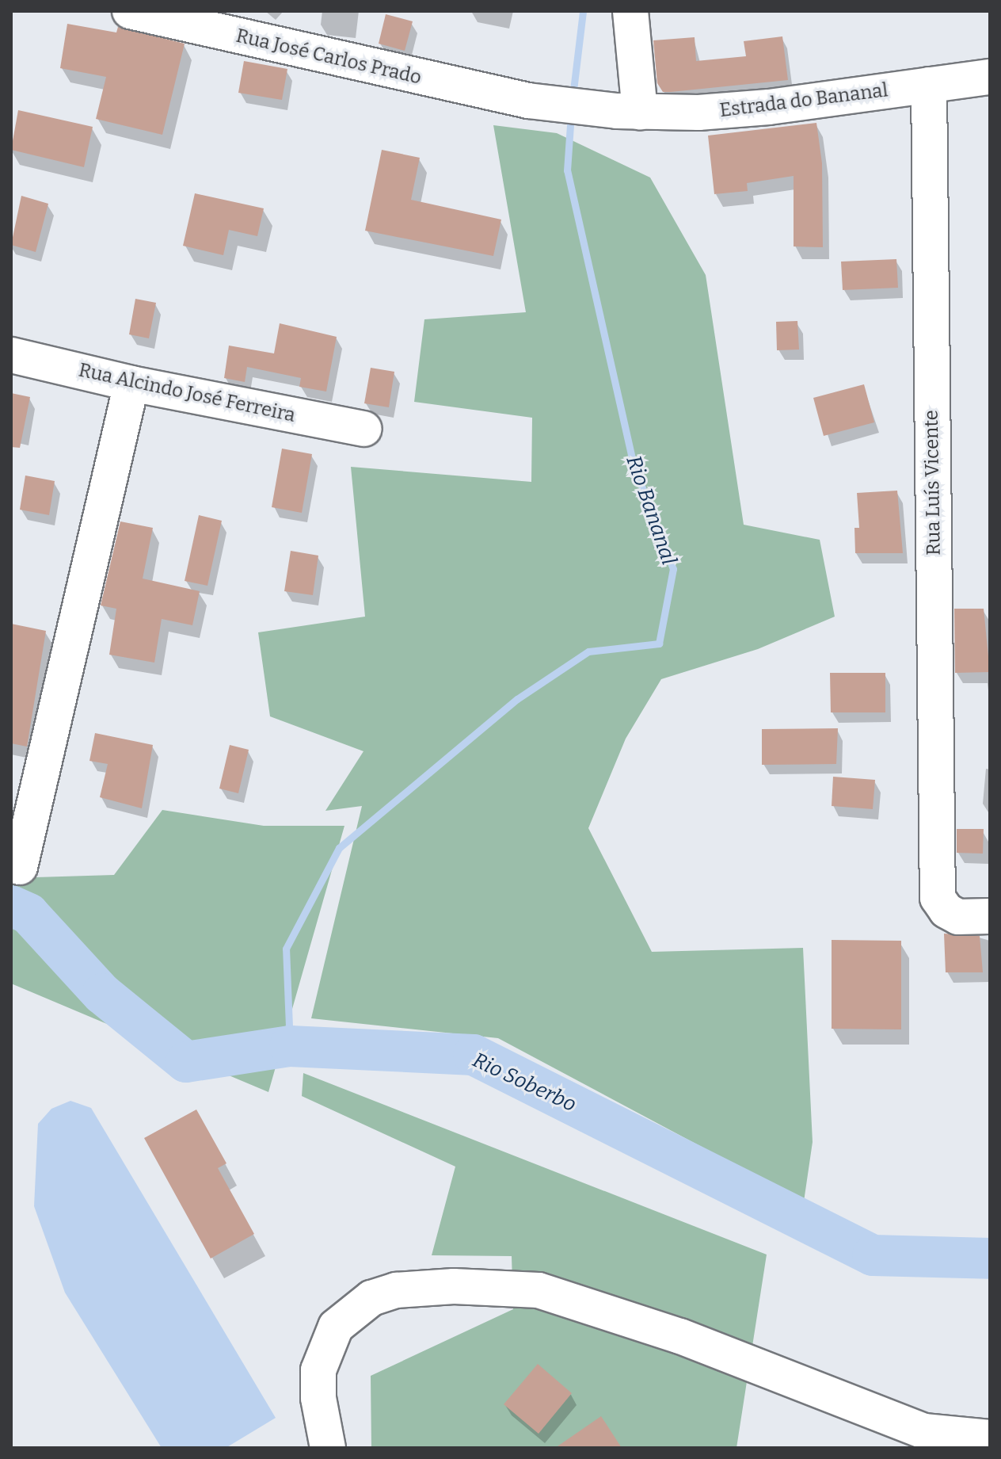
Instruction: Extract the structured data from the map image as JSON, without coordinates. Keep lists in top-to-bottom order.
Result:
{
  "streets": {
    "street": [
      "Rua José Carlos Prado",
      "Estrada do Bananal",
      "Rua Alcindo José Ferreira",
      "Rua Luís Vicente"
    ]
  },
  "crossings": [
    ["Rua José Carlos Prado", "Estrada do Bananal"],
    ["Estrada do Bananal", "Rua Luís Vicente"]
  ],
  "water": ["Rio Bananal", "Rio Soberbo"]
}
